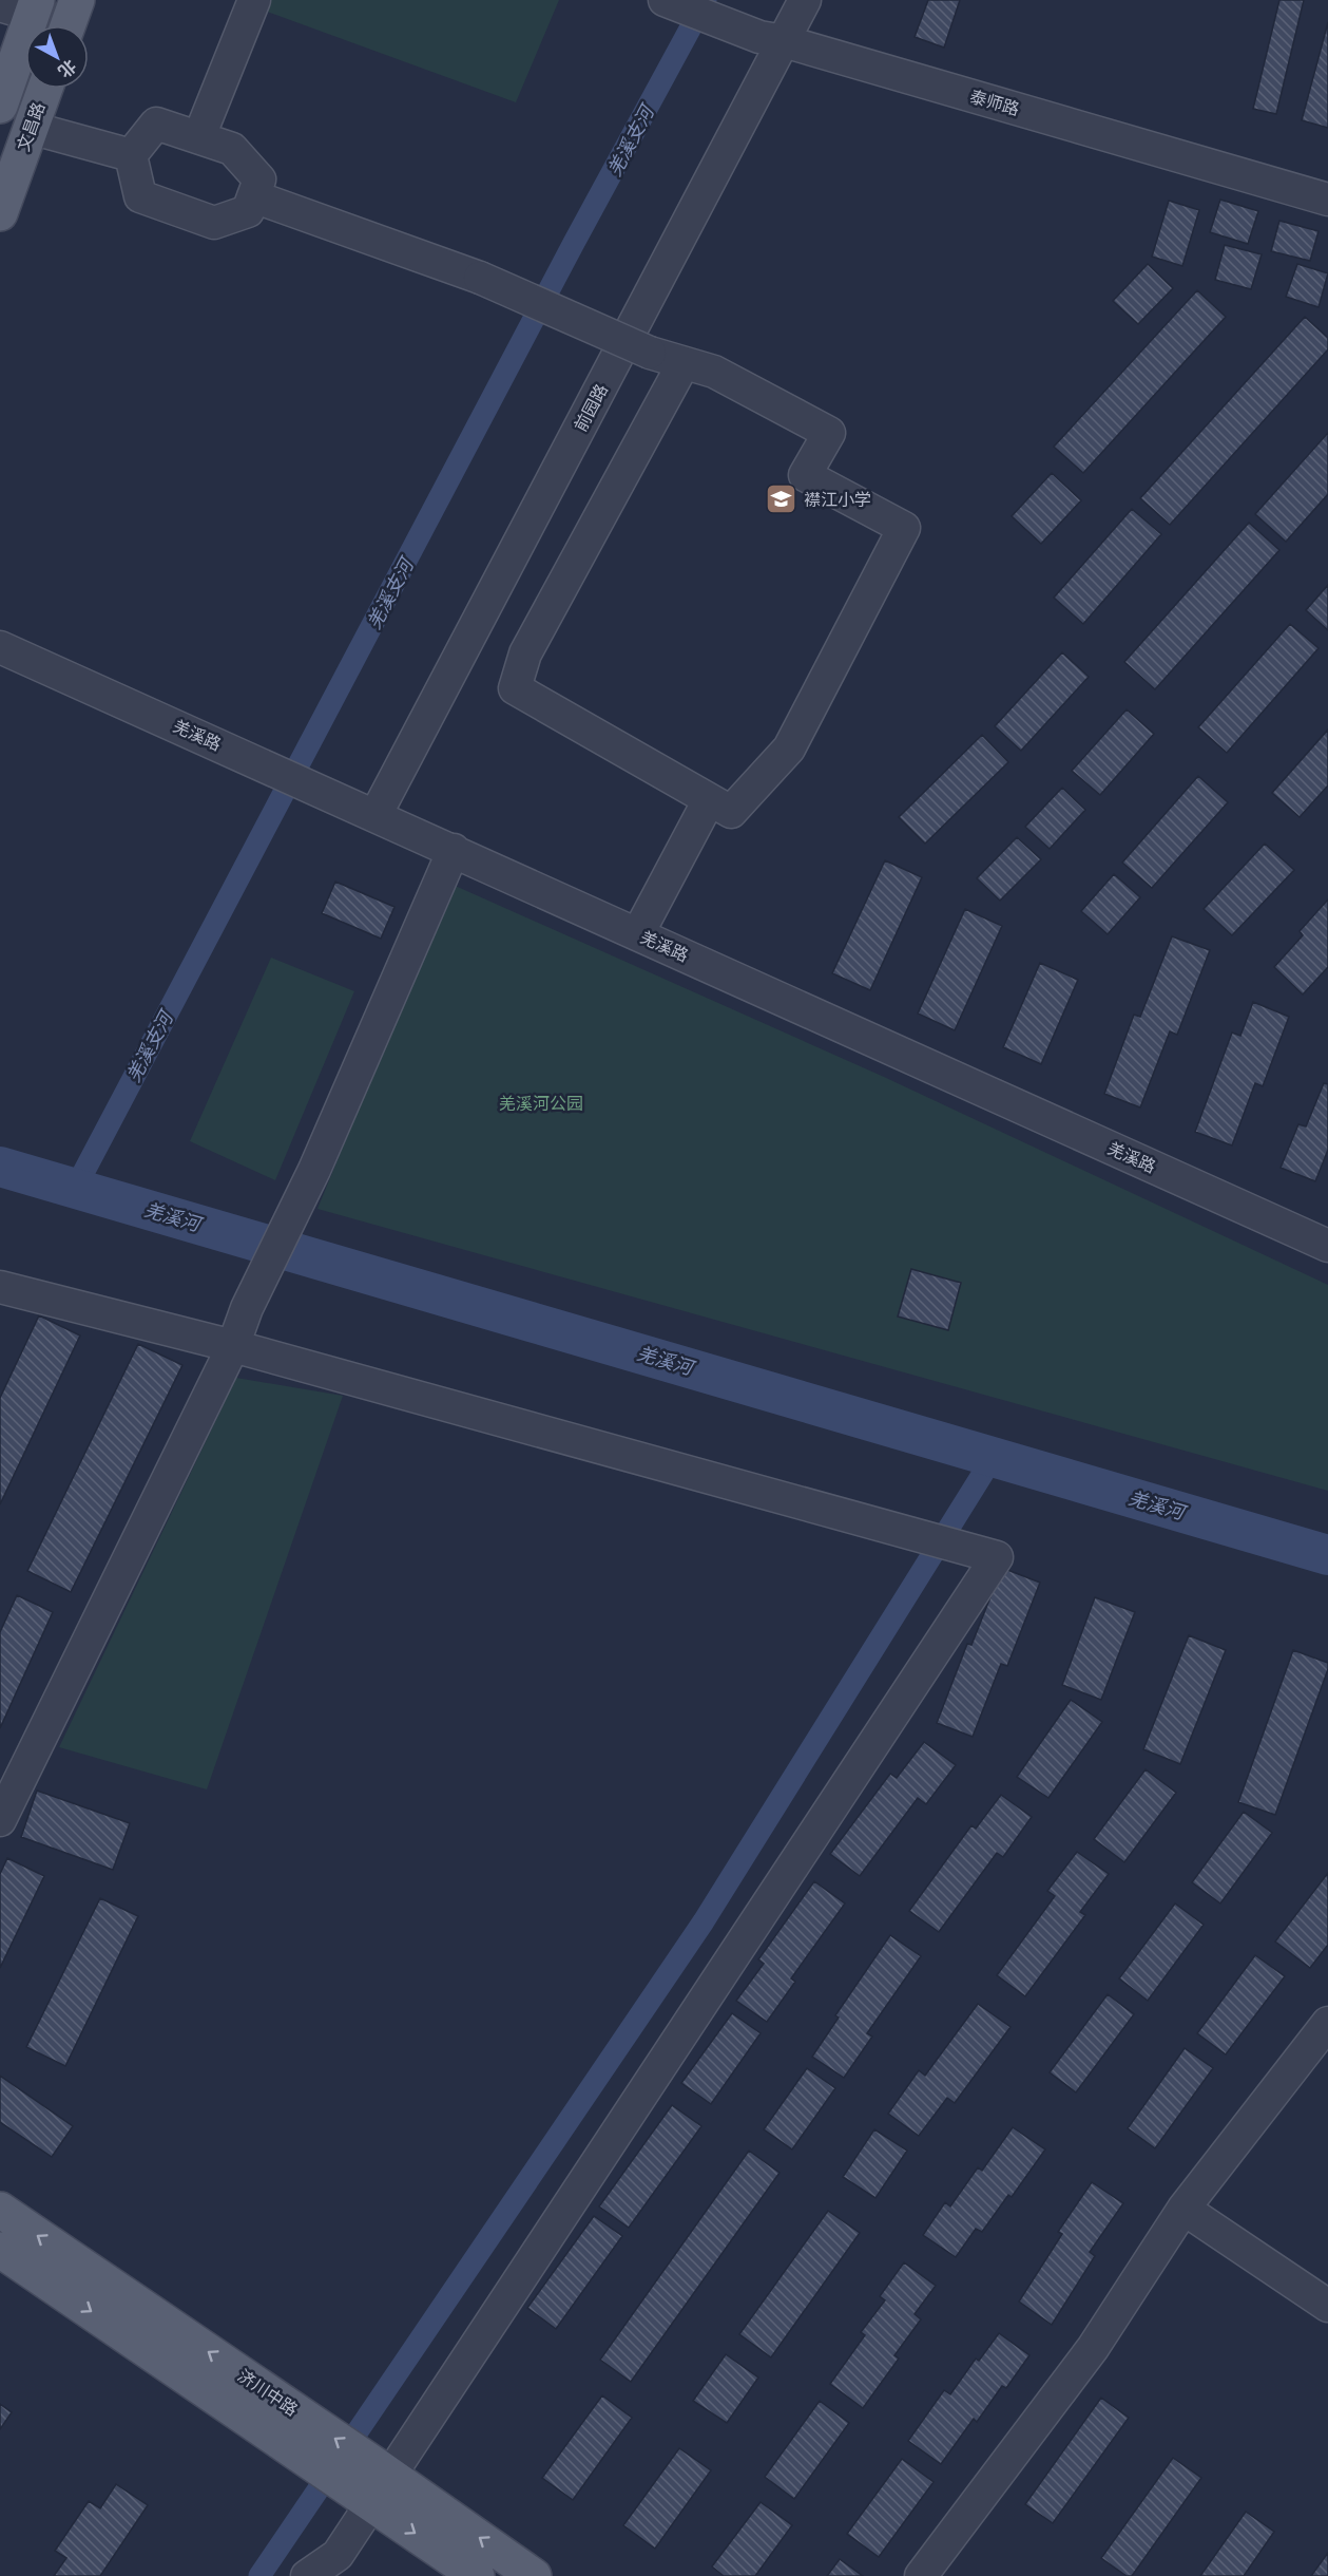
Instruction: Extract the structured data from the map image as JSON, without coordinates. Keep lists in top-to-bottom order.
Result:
{
  "streets": {
    "main road": ["文昌路", "济川中路"],
    "street": ["泰师路", "前园路", "羌溪路"]
  },
  "crossings": [
    ["泰师路", "前园路"],
    ["前园路", "羌溪路"]
  ],
  "water": ["羌溪支河", "羌溪河"],
  "parks": ["羌溪河公园"],
  "places": {
    "school or university": ["襟江小学"]
  },
  "north": "bottom right"
}
